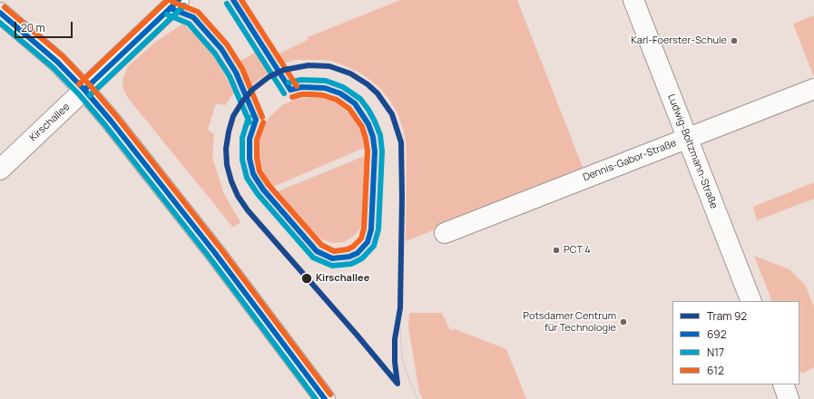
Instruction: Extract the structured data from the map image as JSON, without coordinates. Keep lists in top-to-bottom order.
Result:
{
  "streets": {
    "street": ["Kirschallee", "Ludwig-Boltzmann-Straße", "Dennis-Gabor-Straße"]
  },
  "crossings": [
    ["Ludwig-Boltzmann-Straße", "Dennis-Gabor-Straße"]
  ],
  "places": [
    "Karl-Foerster-Schule",
    "PCT 4",
    "Kirschallee",
    "Potsdamer Centrum für Technologie"
  ],
  "lines": [
    "transit line 692",
    "transit line 612",
    "transit line N17",
    "tram line 92"
  ],
  "legend": [
    "Tram 92",
    "692",
    "N17",
    "612"
  ],
  "scale_bar": "20 m"
}
